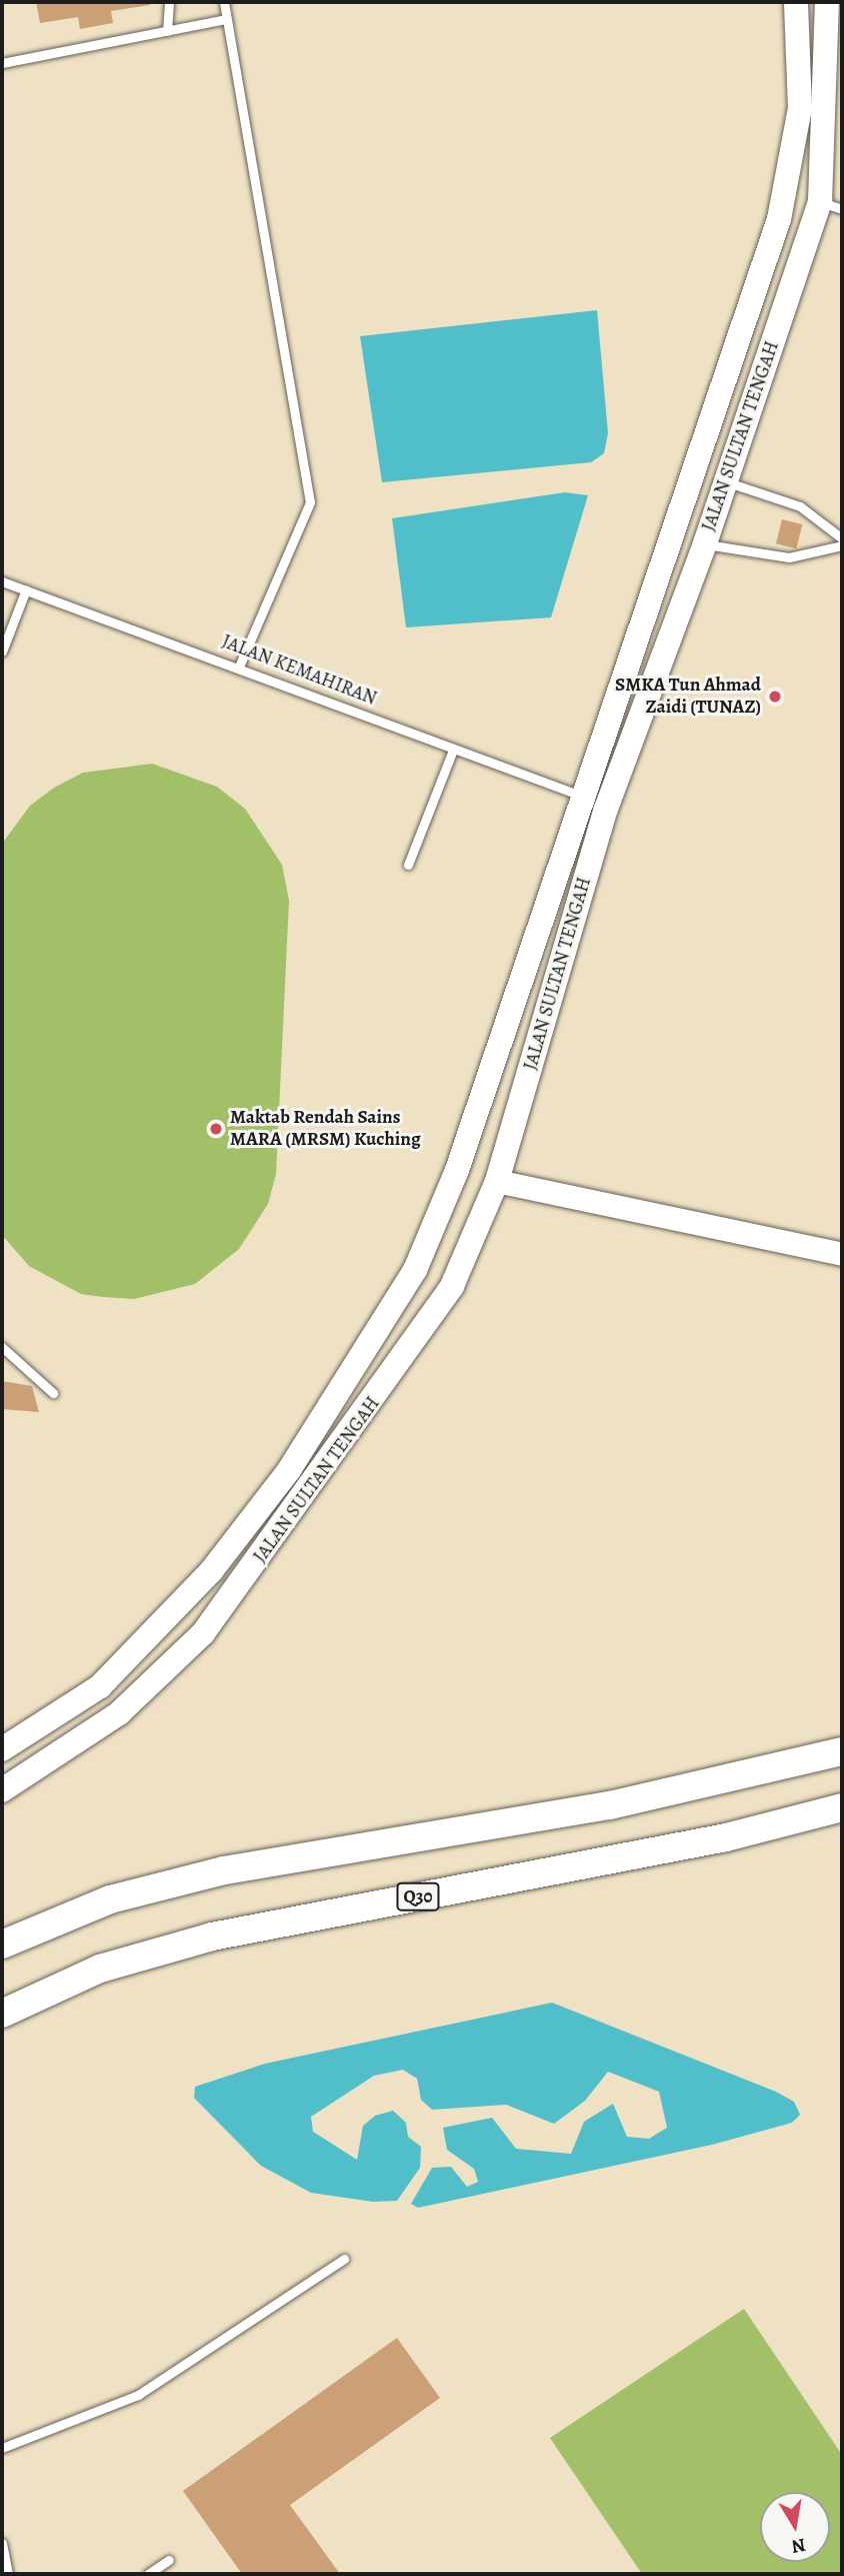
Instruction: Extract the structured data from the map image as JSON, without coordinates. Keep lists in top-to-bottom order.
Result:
{
  "streets": {
    "main road": ["JALAN SULTAN TENGAH", "Q30"],
    "lane": ["JALAN KEMAHIRAN"]
  },
  "crossings": [
    ["JALAN SULTAN TENGAH", "JALAN KEMAHIRAN"]
  ],
  "places": ["SMKA Tun Ahmad Zaidi (TUNAZ)", "Maktab Rendah Sains MARA (MRSM) Kuching"],
  "north": "bottom"
}
